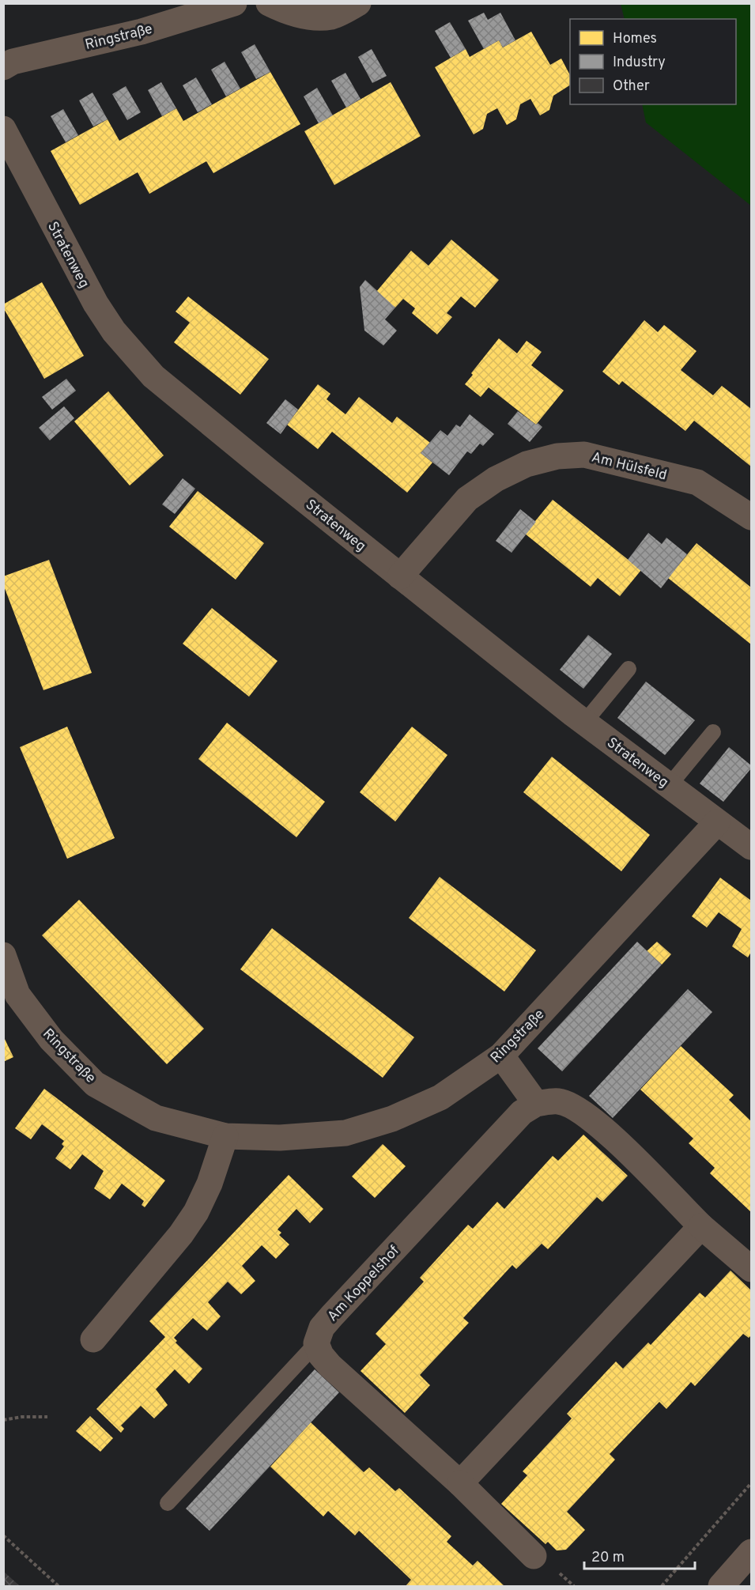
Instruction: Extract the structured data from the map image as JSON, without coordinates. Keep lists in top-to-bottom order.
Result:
{
  "streets": {
    "street": [
      "Ringstraße",
      "Stratenweg",
      "Am Hülsfeld",
      "Am Koppelshof"
    ]
  },
  "crossings": [
    ["Ringstraße", "Stratenweg"],
    ["Stratenweg", "Am Hülsfeld"]
  ],
  "legend": ["Homes", "Industry", "Other"],
  "scale_bar": "20 m"
}
